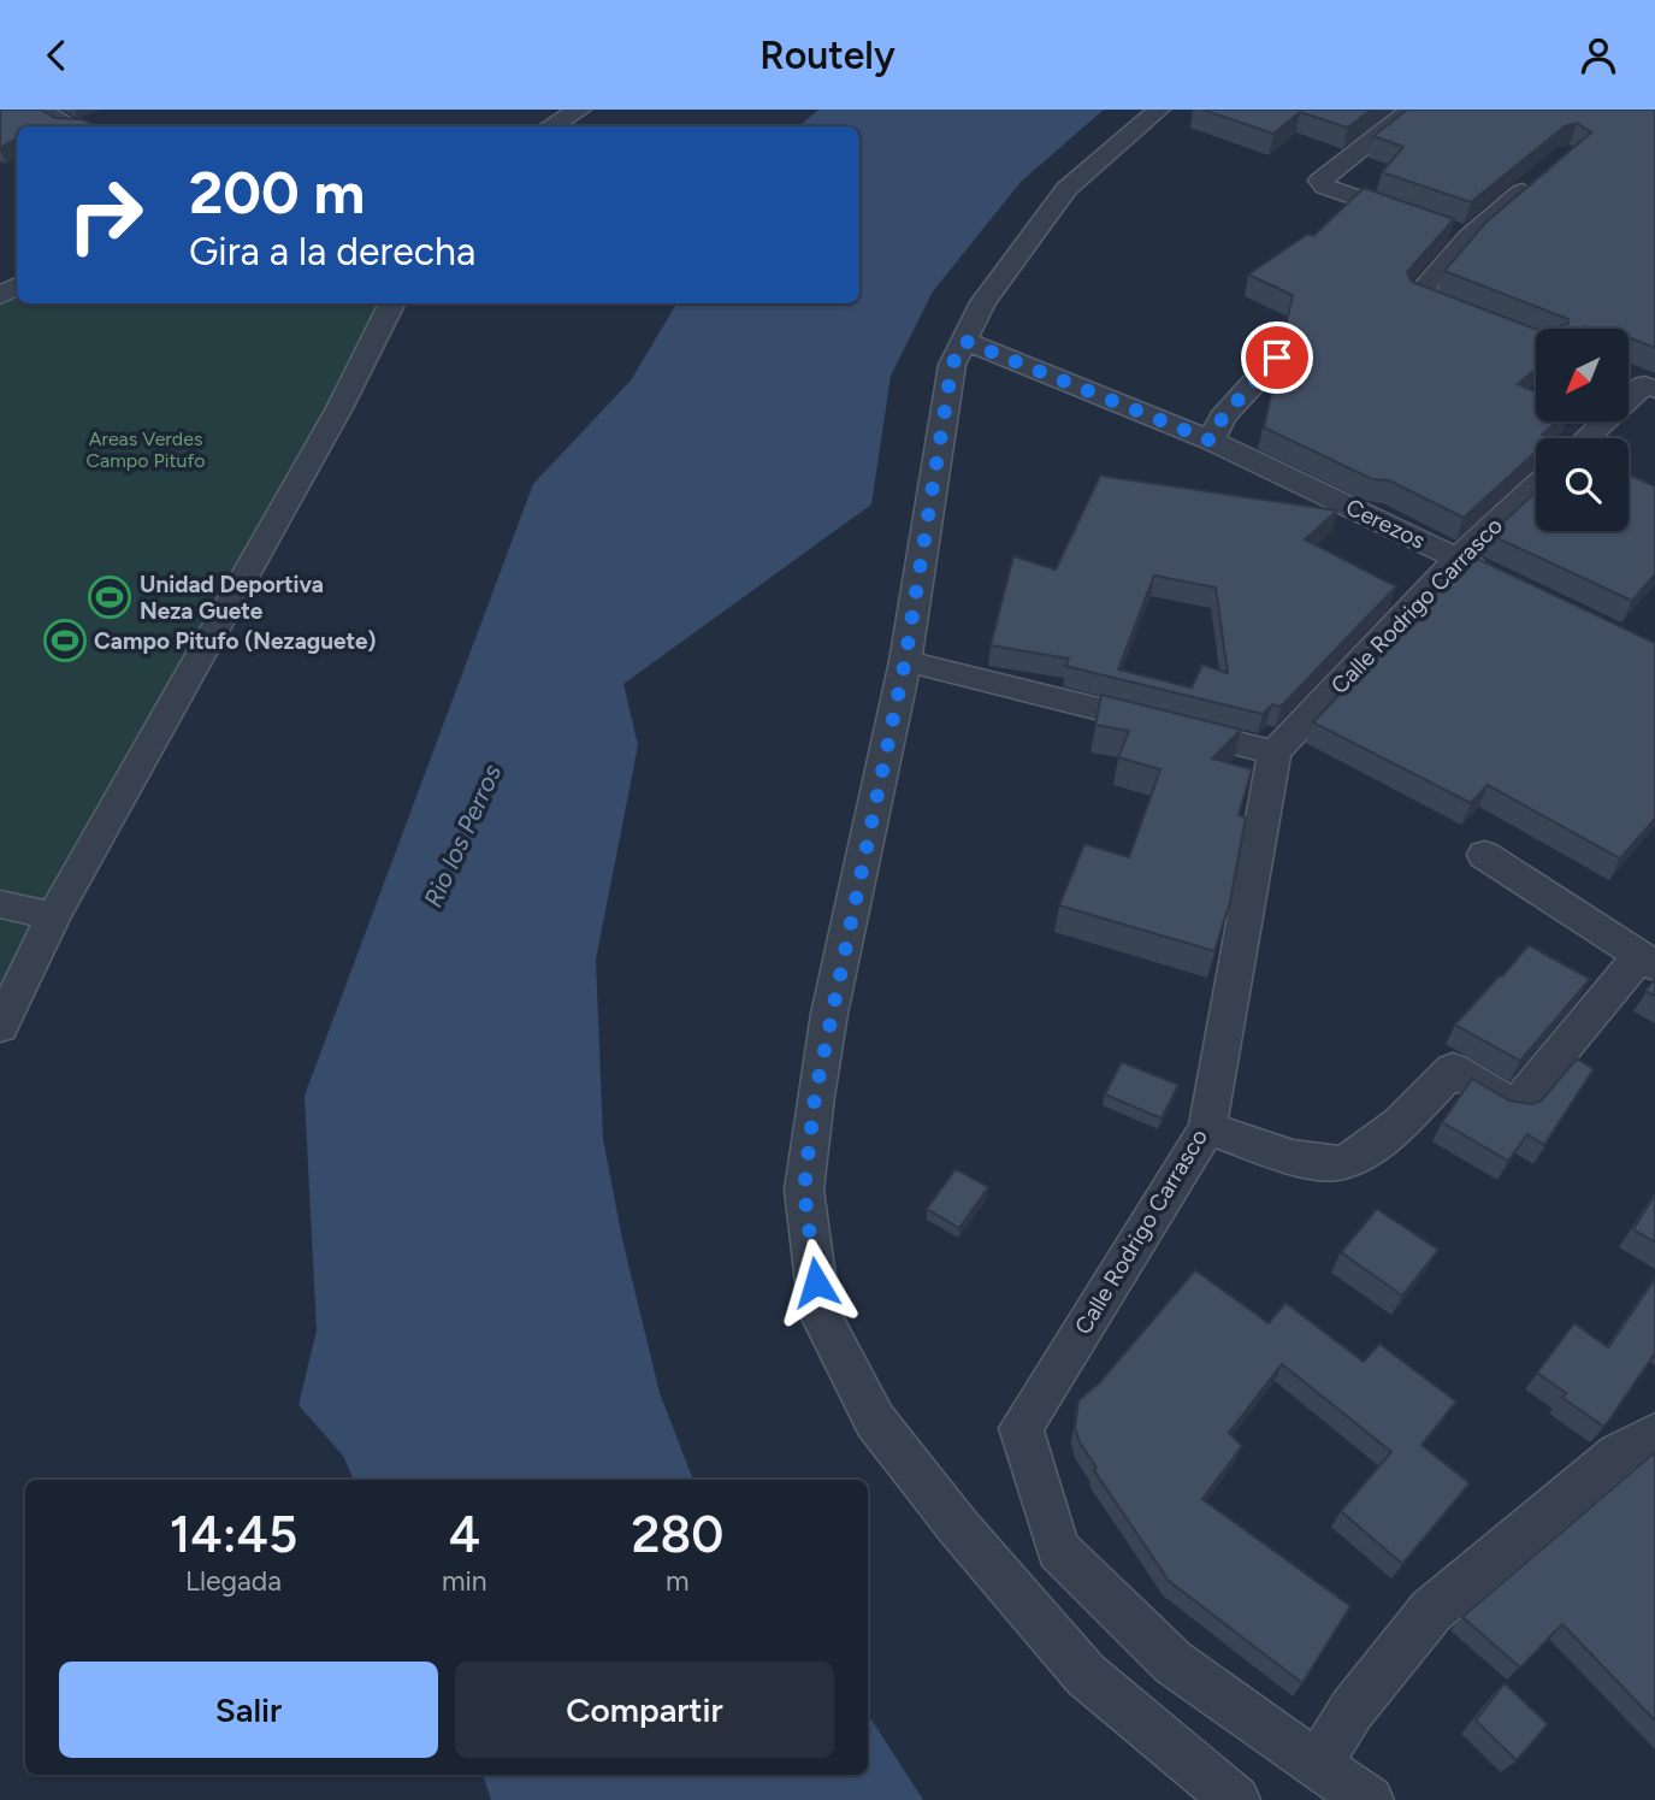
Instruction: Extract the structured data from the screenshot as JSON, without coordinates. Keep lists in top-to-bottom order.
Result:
{
  "streets": {
    "street": ["Cerezos", "Calle Rodrigo Carrasco"]
  },
  "crossings": [
    ["Cerezos", "Calle Rodrigo Carrasco"]
  ],
  "water": ["Rio los Perros"],
  "parks": ["Areas Verdes Campo Pitufo"],
  "places": {
    "sports": ["Unidad Deportiva Neza Guete", "Campo Pitufo (Nezaguete)"]
  },
  "north": "bottom left",
  "page": {
    "header": "Routely",
    "turn": ["200 m", "Gira a la derecha"],
    "eta": [
      "14:45",
      "Llegada",
      "4",
      "min",
      "280",
      "m"
    ],
    "buttons": ["Salir", "Compartir"]
  }
}
